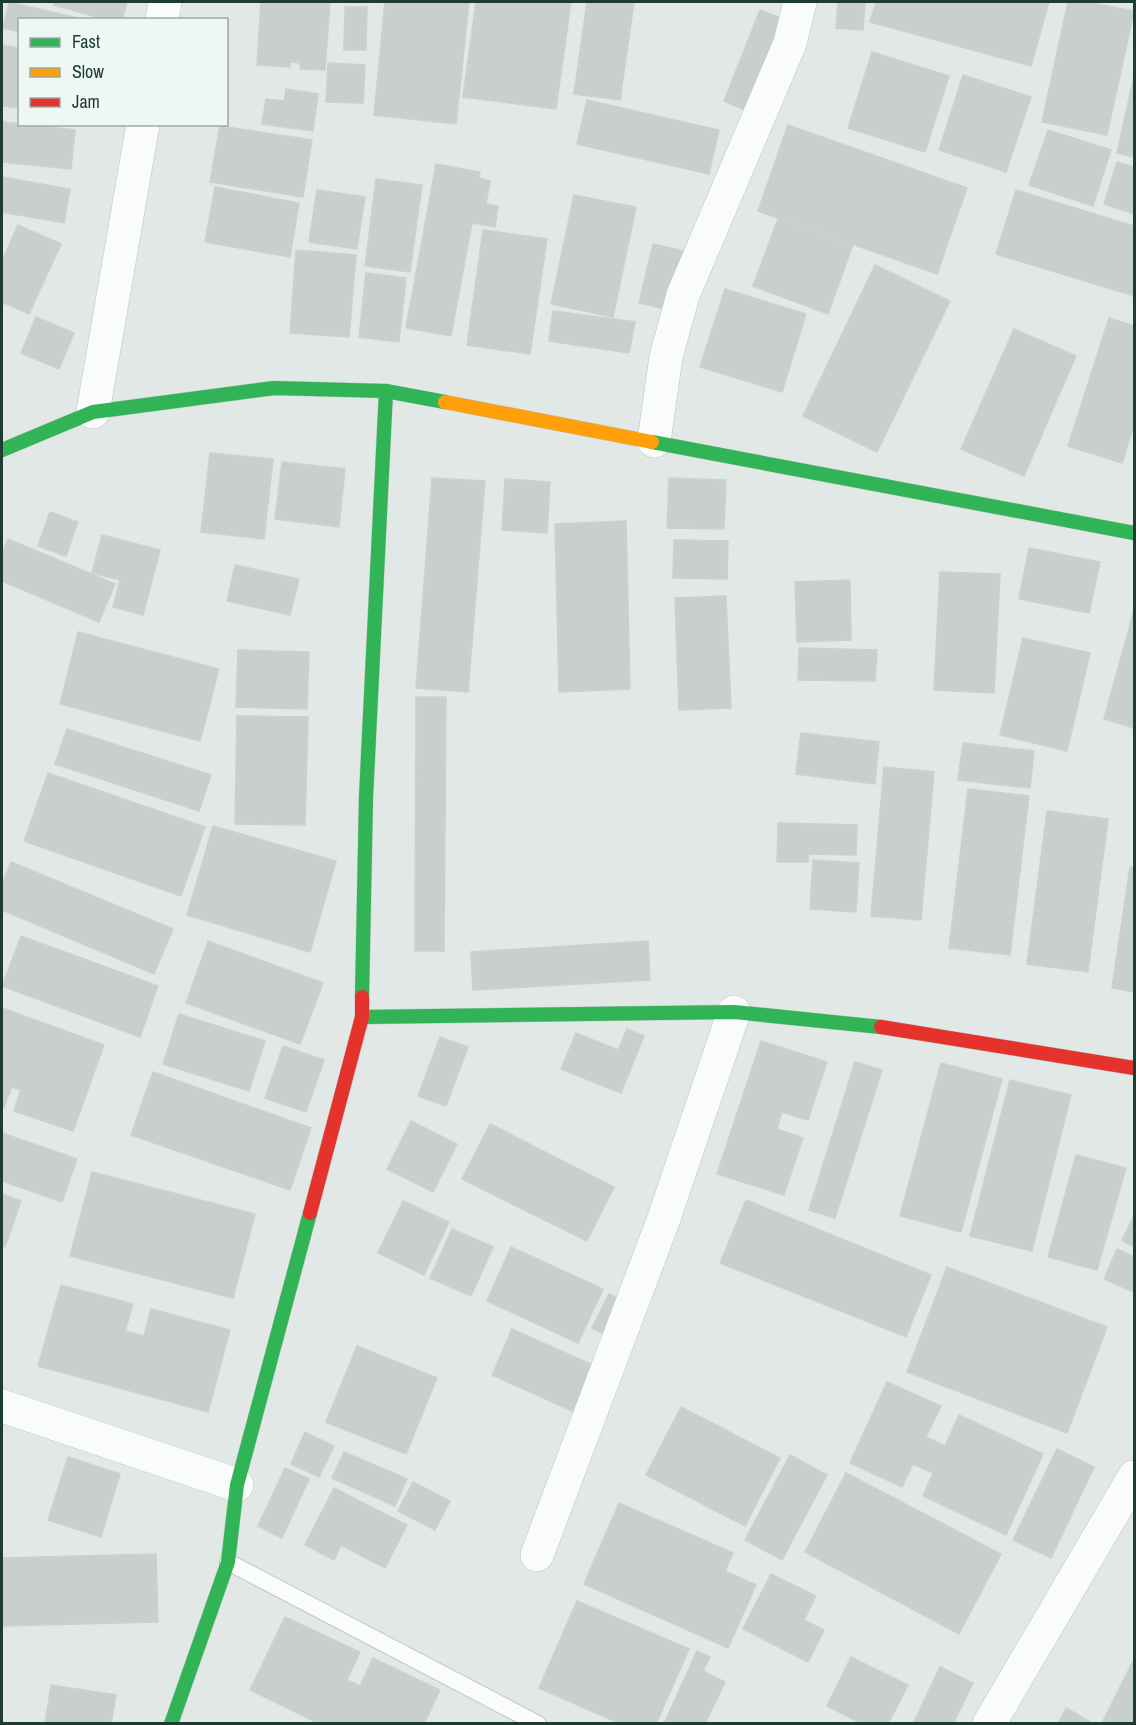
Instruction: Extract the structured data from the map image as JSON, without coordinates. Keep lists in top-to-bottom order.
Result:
{
  "legend": ["Fast", "Slow", "Jam"]
}
